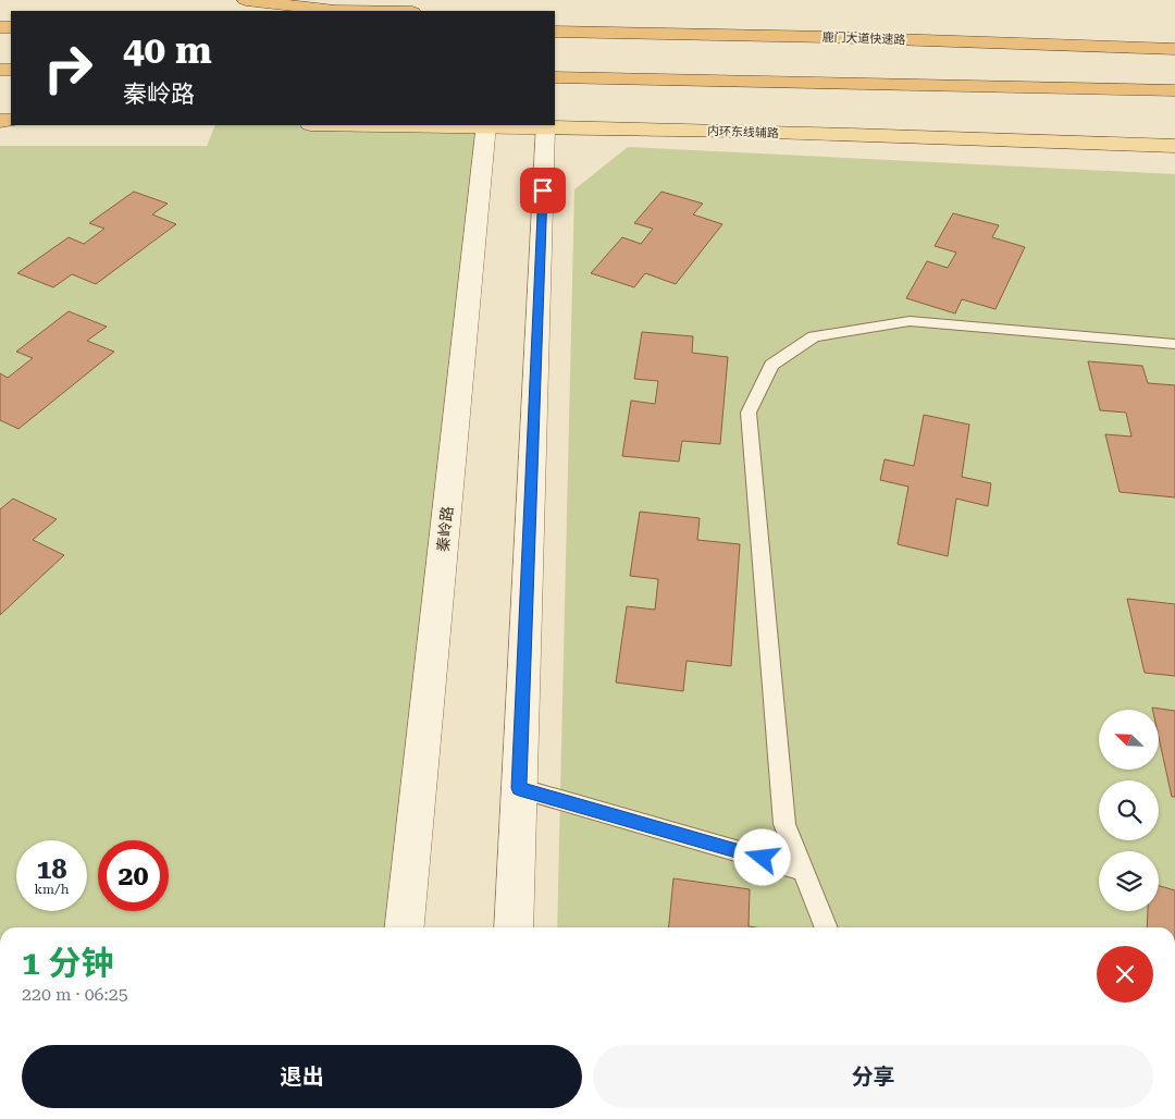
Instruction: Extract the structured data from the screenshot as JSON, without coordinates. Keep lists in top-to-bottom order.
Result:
{
  "streets": {
    "highway": ["鹿门大道快速路"],
    "main road": ["内环东线辅路"],
    "street": ["秦岭路"]
  },
  "north": "top left",
  "page": {
    "turn": ["40 m", "秦岭路"],
    "speed": "18 km/h",
    "limit": "20",
    "heading": ["1 分钟", "220 m · 06:25"],
    "buttons": ["退出", "分享"]
  }
}
